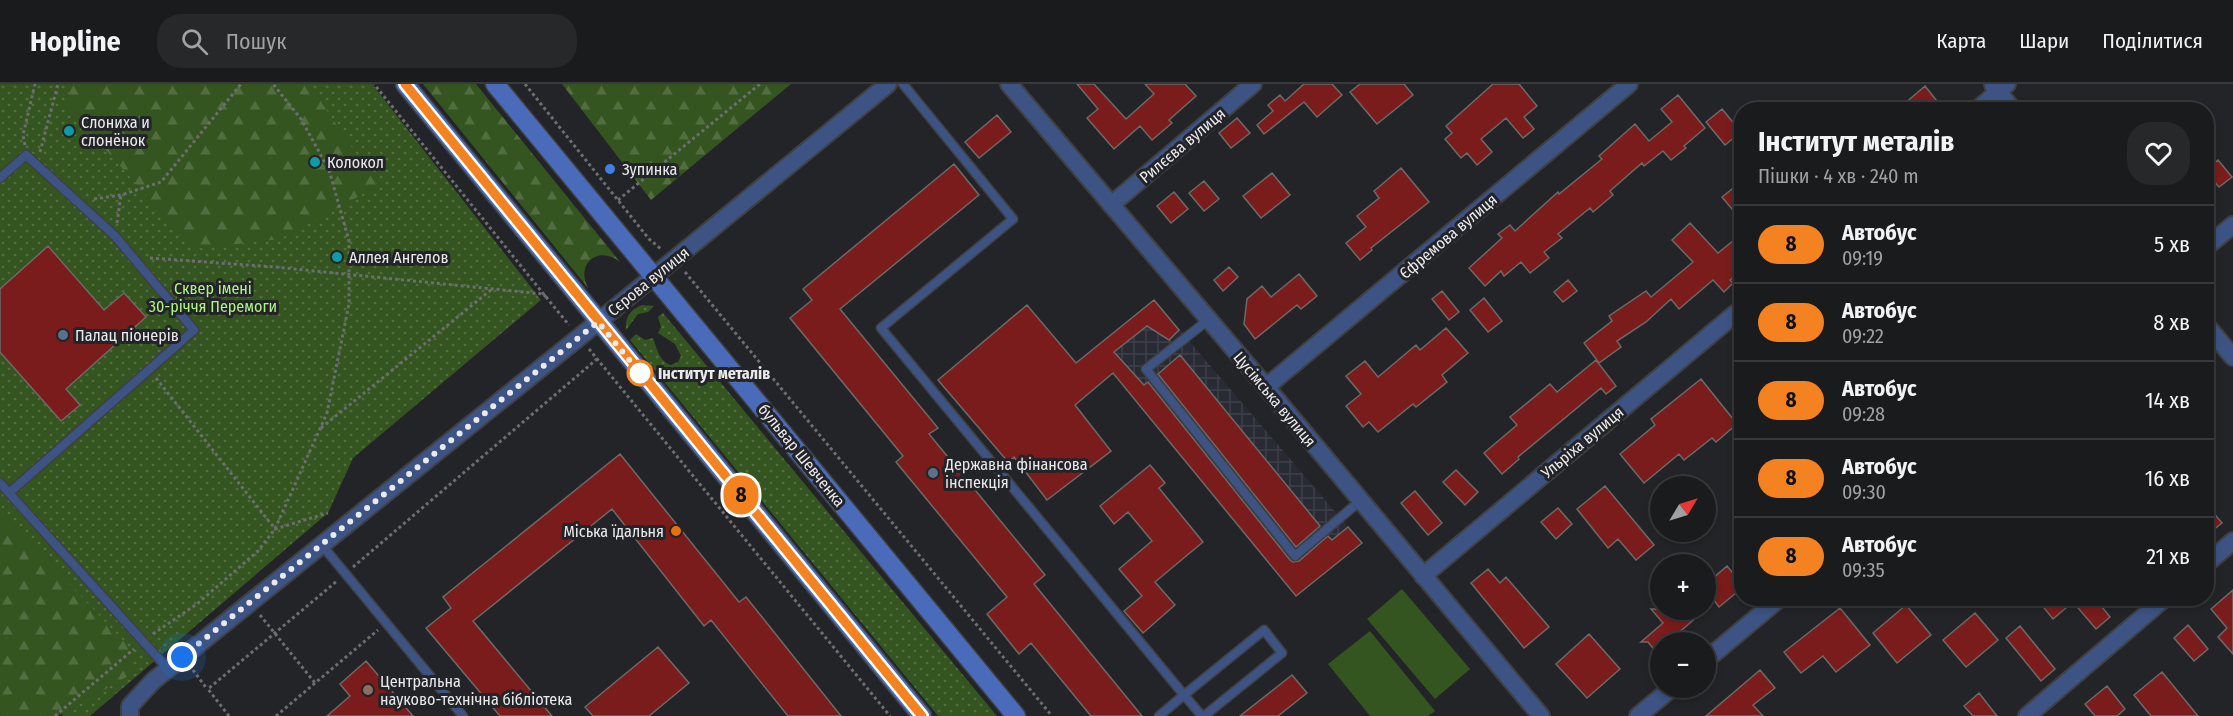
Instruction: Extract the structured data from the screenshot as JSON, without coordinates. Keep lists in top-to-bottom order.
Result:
{
  "streets": {
    "main road": ["бульвар Шевченка"],
    "street": [
      "Рилєєва вулиця",
      "Єфремова вулиця",
      "Сєрова вулиця",
      "Цусімська вулиця",
      "Ульріха вулиця"
    ]
  },
  "crossings": [
    ["Рилєєва вулиця", "Цусімська вулиця"],
    ["Єфремова вулиця", "Цусімська вулиця"],
    ["Сєрова вулиця", "бульвар Шевченка"],
    ["Цусімська вулиця", "Ульріха вулиця"]
  ],
  "parks": ["Сквер імені 30-річчя Перемоги"],
  "places": [
    "Слониха и слонёнок",
    "Колокол",
    "Зупинка",
    "Аллея Ангелов",
    "Палац піонерів",
    "Інститут металів",
    "Державна фінансова інспекція",
    "Міська їдальня",
    "Центральна науково-технічна бібліотека"
  ],
  "lines": ["bus line 8"],
  "north": "top right",
  "page": {
    "header": "Hopline",
    "search": "Пошук",
    "nav": ["Карта", "Шари", "Поділитися"],
    "on_map": "8",
    "heading": ["Інститут металів", "Пішки · 4 хв · 240 m"],
    "list": [
      {
        "mark": "8",
        "name": "Автобус",
        "note": "09:19",
        "value": "5 хв"
      },
      {
        "mark": "8",
        "name": "Автобус",
        "note": "09:22",
        "value": "8 хв"
      },
      {
        "mark": "8",
        "name": "Автобус",
        "note": "09:28",
        "value": "14 хв"
      },
      {
        "mark": "8",
        "name": "Автобус",
        "note": "09:30",
        "value": "16 хв"
      },
      {
        "mark": "8",
        "name": "Автобус",
        "note": "09:35",
        "value": "21 хв"
      }
    ],
    "map_buttons": ["+", "−"]
  }
}
